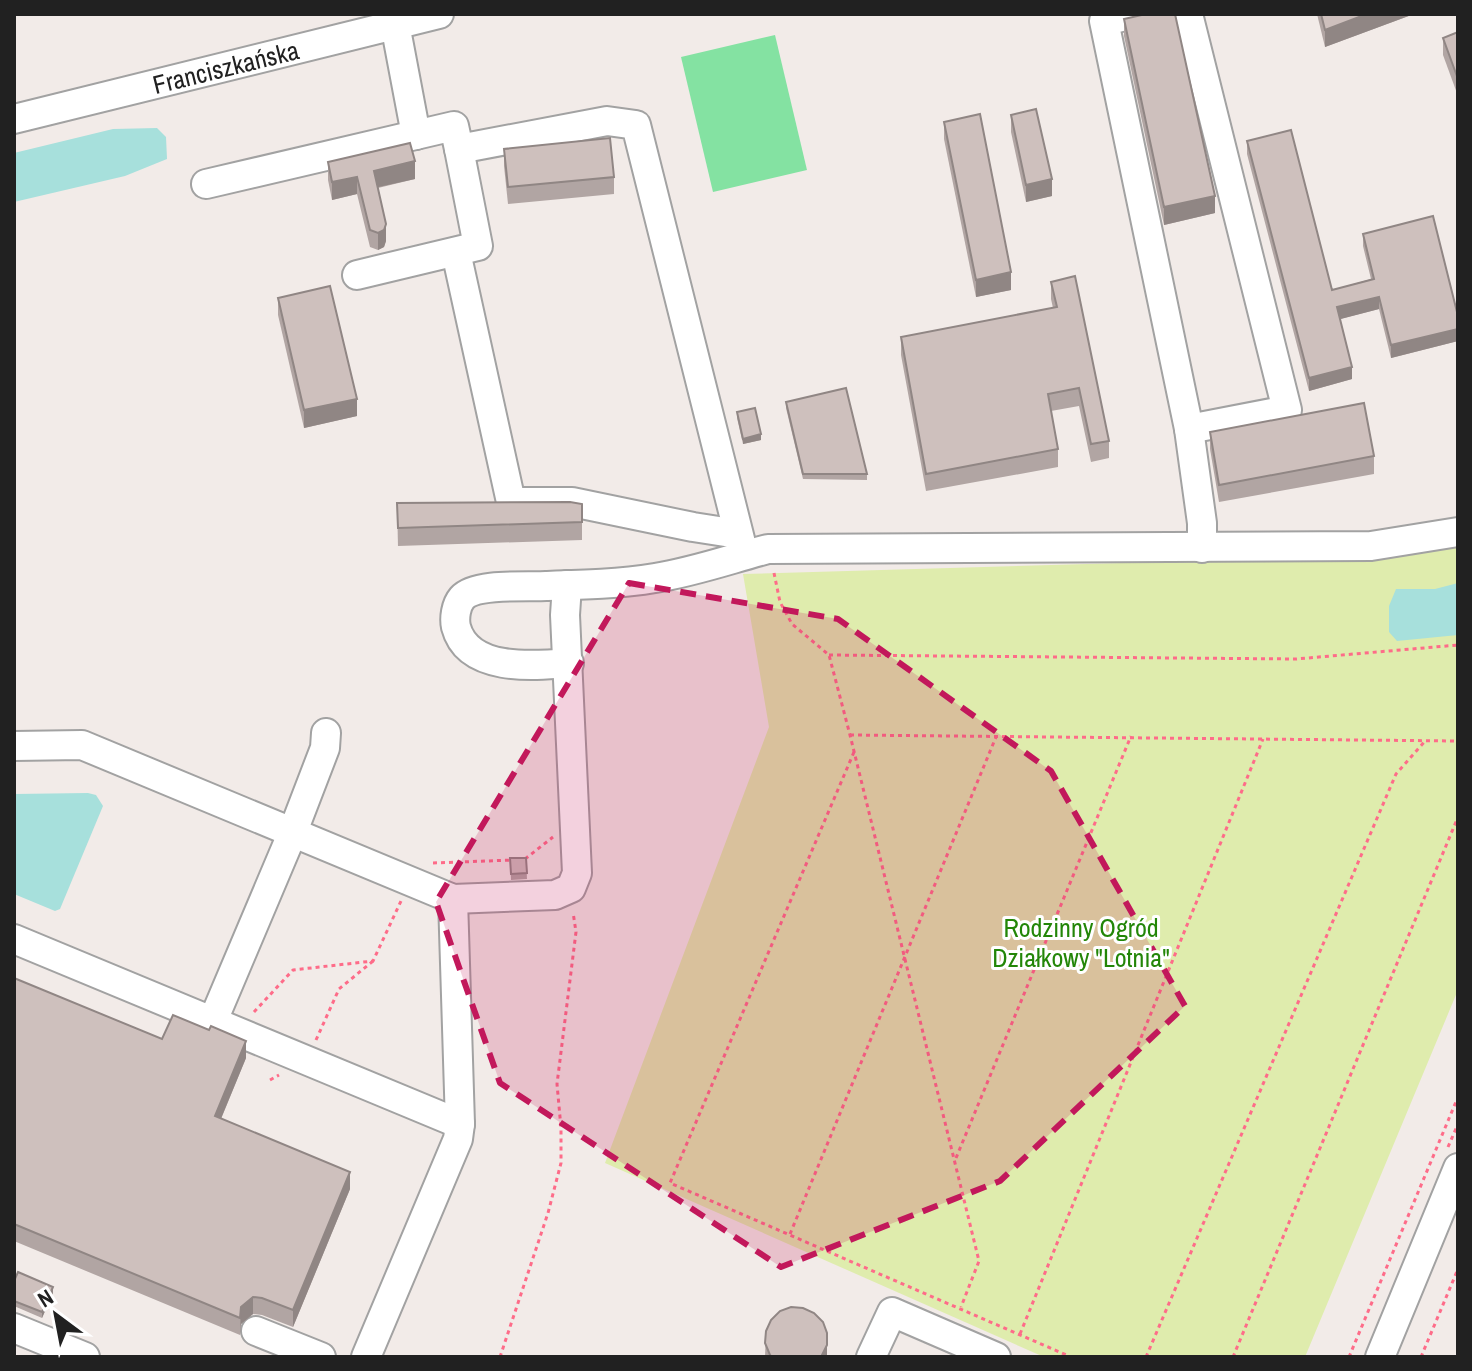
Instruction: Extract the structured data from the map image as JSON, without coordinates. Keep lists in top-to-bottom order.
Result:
{
  "streets": {
    "street": ["Franciszkańska"]
  },
  "parks": ["Rodzinny Ogród Działkowy \"Lotnia\""],
  "north": "top left"
}
